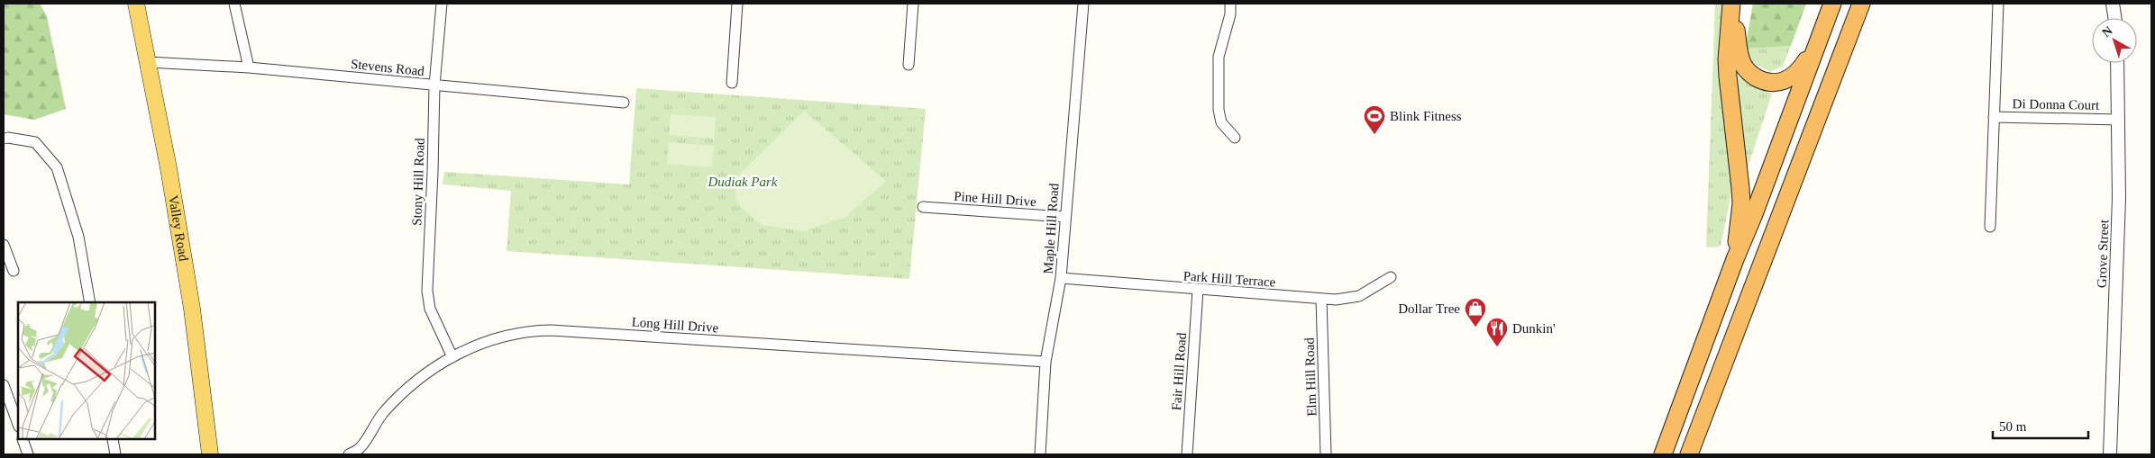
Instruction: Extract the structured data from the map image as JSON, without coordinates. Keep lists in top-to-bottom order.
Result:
{
  "streets": {
    "main road": ["Valley Road"],
    "street": [
      "Stevens Road",
      "Di Donna Court",
      "Stony Hill Road",
      "Pine Hill Drive",
      "Maple Hill Road",
      "Grove Street",
      "Park Hill Terrace",
      "Long Hill Drive",
      "Fair Hill Road",
      "Elm Hill Road"
    ]
  },
  "crossings": [
    ["Stevens Road", "Stony Hill Road"],
    ["Stevens Road", "Valley Road"],
    ["Di Donna Court", "Grove Street"],
    ["Stony Hill Road", "Long Hill Drive"],
    ["Pine Hill Drive", "Maple Hill Road"],
    ["Maple Hill Road", "Park Hill Terrace"],
    ["Maple Hill Road", "Long Hill Drive"],
    ["Park Hill Terrace", "Fair Hill Road"],
    ["Park Hill Terrace", "Elm Hill Road"]
  ],
  "parks": ["Dudiak Park"],
  "places": {
    "sports": ["Blink Fitness"],
    "shop": ["Dollar Tree"],
    "restaurant": ["Dunkin'"]
  },
  "scale_bar": "50 m",
  "north": "top left"
}
